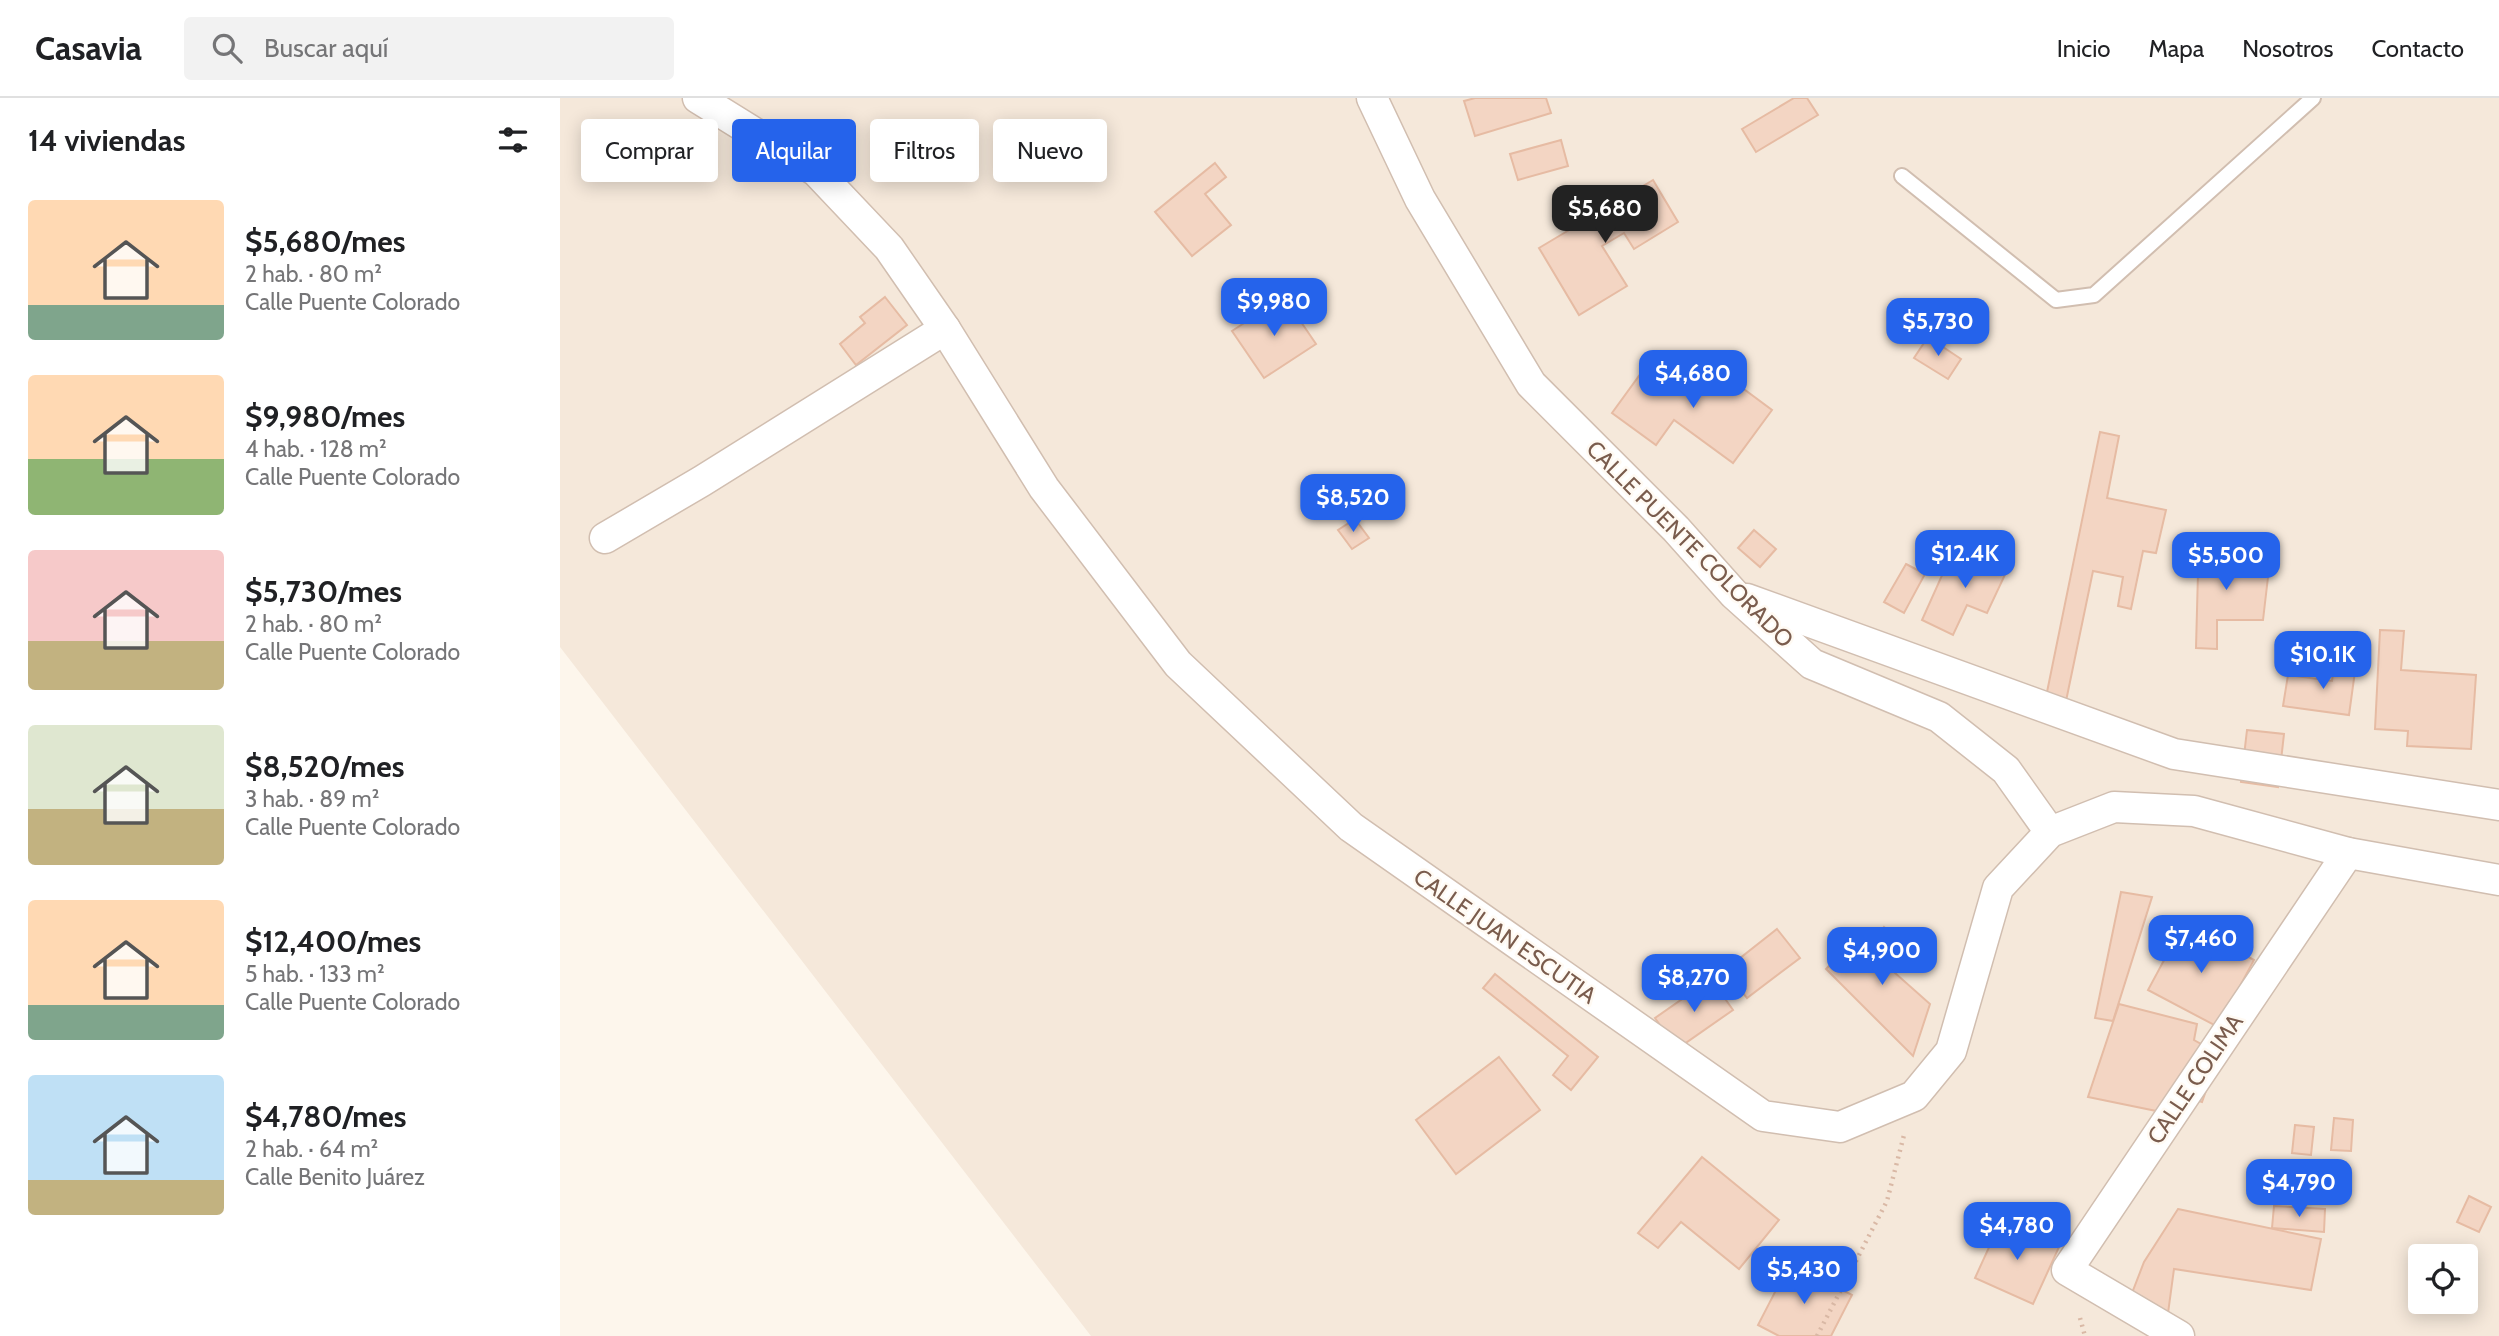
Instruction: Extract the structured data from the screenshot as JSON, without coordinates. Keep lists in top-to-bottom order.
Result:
{
  "streets": {
    "street": ["CALLE PUENTE COLORADO", "CALLE JUAN ESCUTIA", "CALLE COLIMA"]
  },
  "crossings": [
    ["CALLE PUENTE COLORADO", "CALLE JUAN ESCUTIA"]
  ],
  "page": {
    "header": "Casavia",
    "search": "Buscar aquí",
    "nav": [
      "Inicio",
      "Mapa",
      "Nosotros",
      "Contacto"
    ],
    "heading": "14 viviendas",
    "chip": [
      "Comprar",
      "Alquilar",
      "Filtros",
      "Nuevo"
    ],
    "list": [
      {
        "name": "$5,680/mes",
        "note": "2 hab. · 80 m² · Calle Puente Colorado"
      },
      {
        "name": "$9,980/mes",
        "note": "4 hab. · 128 m² · Calle Puente Colorado"
      },
      {
        "name": "$5,730/mes",
        "note": "2 hab. · 80 m² · Calle Puente Colorado"
      },
      {
        "name": "$8,520/mes",
        "note": "3 hab. · 89 m² · Calle Puente Colorado"
      },
      {
        "name": "$12,400/mes",
        "note": "5 hab. · 133 m² · Calle Puente Colorado"
      },
      {
        "name": "$4,780/mes",
        "note": "2 hab. · 64 m² · Calle Benito Juárez"
      }
    ],
    "price": [
      "$5,680",
      "$9,980",
      "$5,730",
      "$4,680",
      "$8,520",
      "$12.4K",
      "$5,500",
      "$10.1K",
      "$7,460",
      "$4,900",
      "$8,270",
      "$4,790",
      "$4,780",
      "$5,430"
    ]
  }
}
